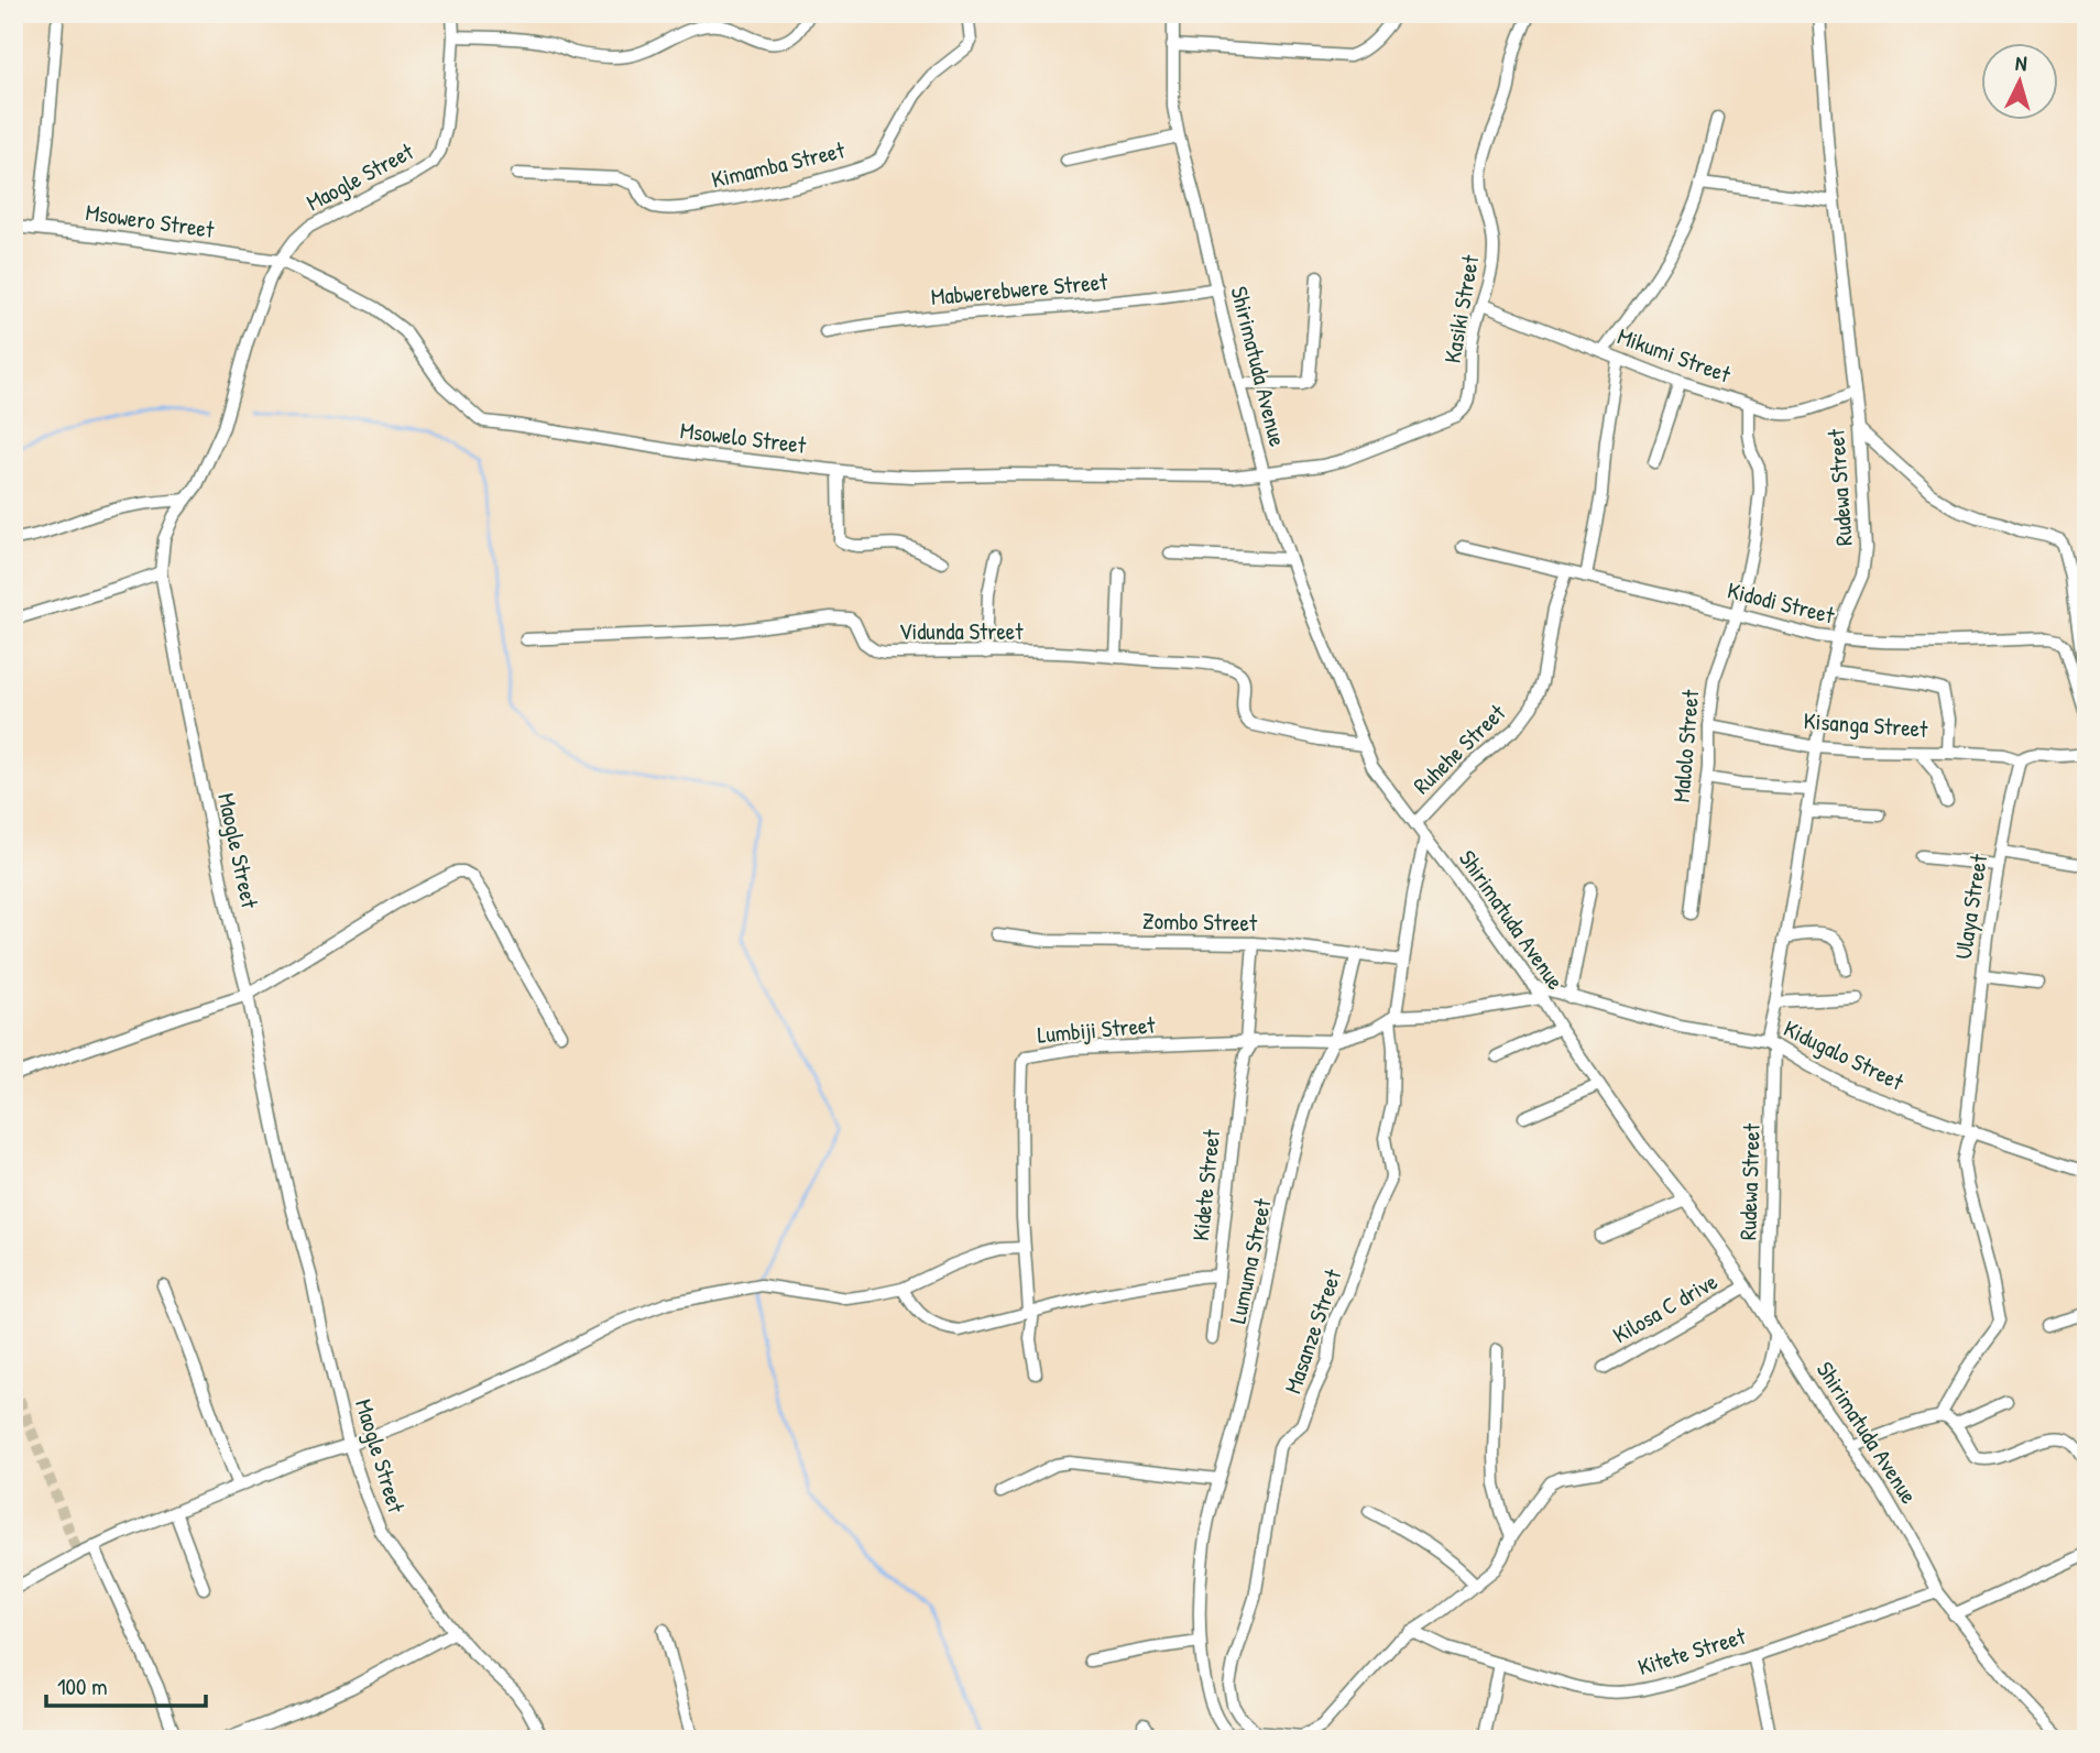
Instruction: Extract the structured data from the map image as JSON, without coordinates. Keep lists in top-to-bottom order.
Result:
{
  "streets": {
    "street": [
      "Kimamba Street",
      "Maogle Street",
      "Msowero Street",
      "Mabwerebwere Street",
      "Kasiki Street",
      "Mikumi Street",
      "Shirimatuda Avenue",
      "Msowelo Street",
      "Rudewa Street",
      "Kidodi Street",
      "Vidunda Street",
      "Kisanga Street",
      "Malolo Street",
      "Ruhehe Street",
      "Ulaya Street",
      "Zombo Street",
      "Lumbiji Street",
      "Kidugalo Street",
      "Kidete Street",
      "Lumuma Street",
      "Kilosa C drive",
      "Masanze Street",
      "Kitete Street"
    ]
  },
  "crossings": [
    ["Maogle Street", "Msowero Street"],
    ["Maogle Street", "Msowelo Street"],
    ["Msowero Street", "Msowelo Street"],
    ["Mabwerebwere Street", "Shirimatuda Avenue"],
    ["Kasiki Street", "Mikumi Street"],
    ["Kasiki Street", "Shirimatuda Avenue"],
    ["Kasiki Street", "Msowelo Street"],
    ["Mikumi Street", "Rudewa Street"],
    ["Mikumi Street", "Malolo Street"],
    ["Shirimatuda Avenue", "Msowelo Street"],
    ["Shirimatuda Avenue", "Rudewa Street"],
    ["Shirimatuda Avenue", "Vidunda Street"],
    ["Shirimatuda Avenue", "Ruhehe Street"],
    ["Shirimatuda Avenue", "Kidugalo Street"],
    ["Shirimatuda Avenue", "Kilosa C drive"],
    ["Shirimatuda Avenue", "Kitete Street"],
    ["Rudewa Street", "Kidodi Street"],
    ["Rudewa Street", "Kisanga Street"],
    ["Rudewa Street", "Kidugalo Street"],
    ["Kidodi Street", "Malolo Street"],
    ["Kidodi Street", "Ruhehe Street"],
    ["Kisanga Street", "Malolo Street"],
    ["Kisanga Street", "Ulaya Street"],
    ["Ulaya Street", "Kidugalo Street"],
    ["Zombo Street", "Kidete Street"],
    ["Zombo Street", "Lumuma Street"],
    ["Lumbiji Street", "Kidete Street"],
    ["Lumbiji Street", "Lumuma Street"]
  ],
  "scale_bar": "100 m",
  "north": "top"
}
